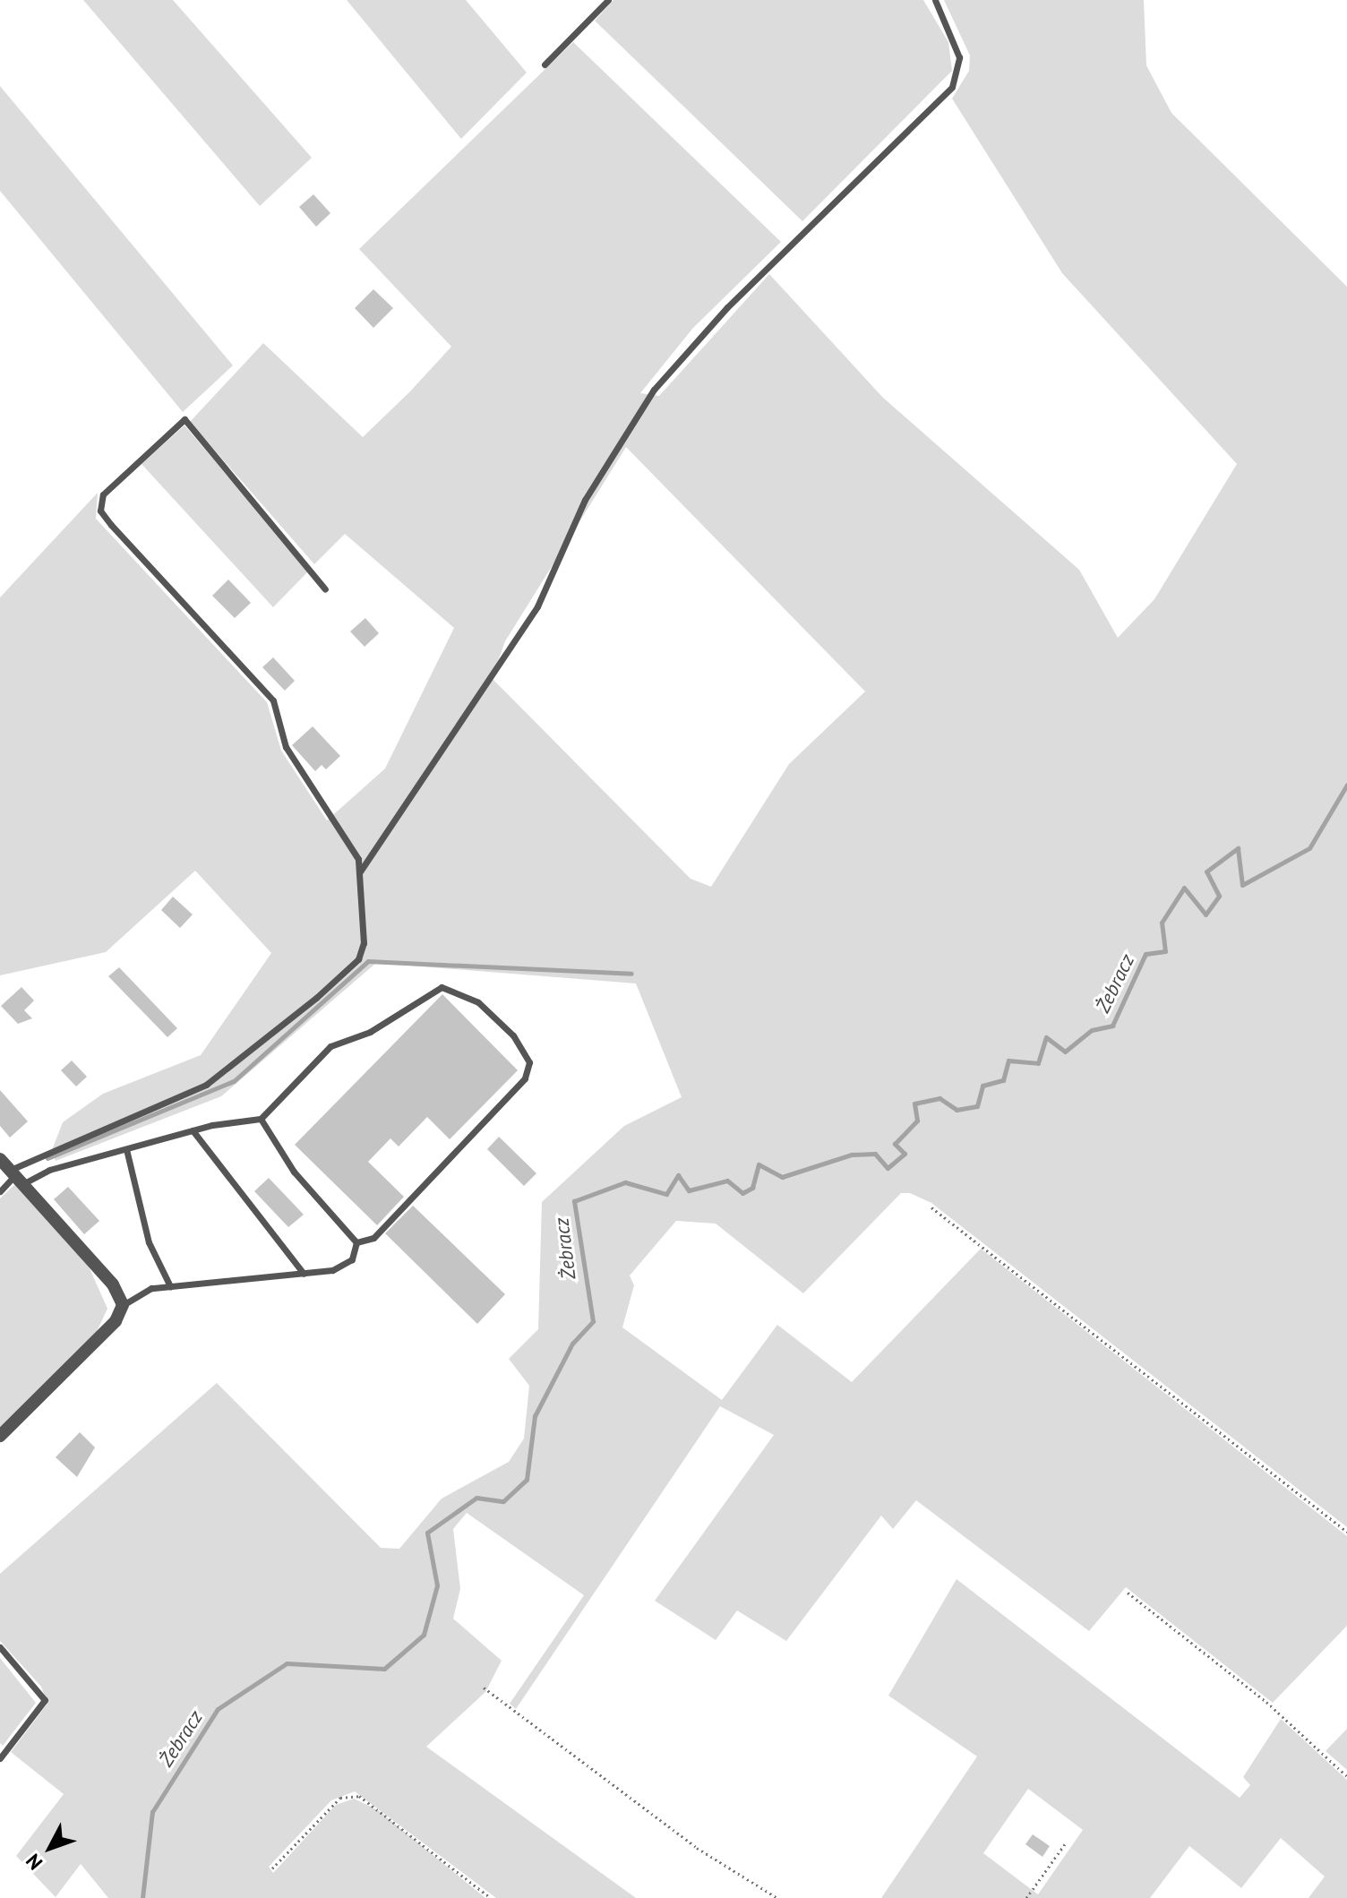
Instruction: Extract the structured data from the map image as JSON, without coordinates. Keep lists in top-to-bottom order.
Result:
{
  "water": ["Żebracz"],
  "north": "bottom left"
}
